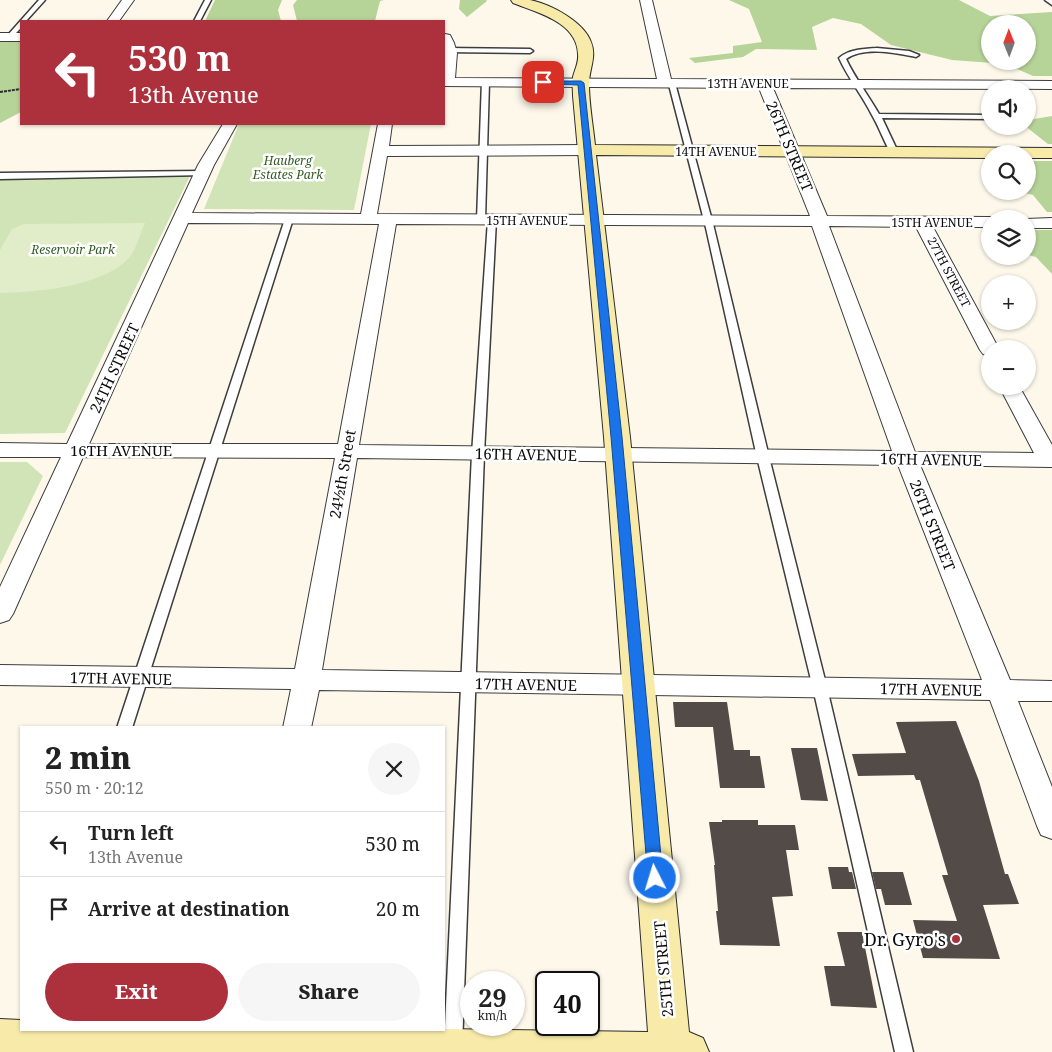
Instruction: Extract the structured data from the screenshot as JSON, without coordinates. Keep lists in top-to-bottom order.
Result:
{
  "streets": {
    "street": [
      "13TH AVENUE",
      "26TH STREET",
      "14TH AVENUE",
      "15TH AVENUE",
      "27TH STREET",
      "24TH STREET",
      "16TH AVENUE",
      "24½th Street",
      "17TH AVENUE",
      "25TH STREET"
    ]
  },
  "crossings": [
    ["13TH AVENUE", "26TH STREET"],
    ["13TH AVENUE", "25TH STREET"],
    ["26TH STREET", "14TH AVENUE"],
    ["26TH STREET", "15TH AVENUE"],
    ["26TH STREET", "16TH AVENUE"],
    ["26TH STREET", "17TH AVENUE"],
    ["14TH AVENUE", "24½th Street"],
    ["14TH AVENUE", "25TH STREET"],
    ["15TH AVENUE", "27TH STREET"],
    ["15TH AVENUE", "24TH STREET"],
    ["15TH AVENUE", "24½th Street"],
    ["15TH AVENUE", "25TH STREET"],
    ["24TH STREET", "16TH AVENUE"],
    ["16TH AVENUE", "24½th Street"],
    ["16TH AVENUE", "25TH STREET"],
    ["24½th Street", "17TH AVENUE"],
    ["17TH AVENUE", "25TH STREET"]
  ],
  "parks": ["Hauberg Estates Park", "Reservoir Park"],
  "places": ["Dr. Gyro's"],
  "north": "top",
  "page": {
    "map_buttons": ["+", "−"],
    "turn": ["530 m", "13th Avenue"],
    "heading": ["2 min", "550 m · 20:12"],
    "list": [
      {
        "name": "Turn left",
        "note": "13th Avenue",
        "value": "530 m"
      },
      {
        "name": "Arrive at destination",
        "value": "20 m"
      }
    ],
    "buttons": ["Exit", "Share"],
    "speed": "29 km/h",
    "limit": "40"
  }
}
